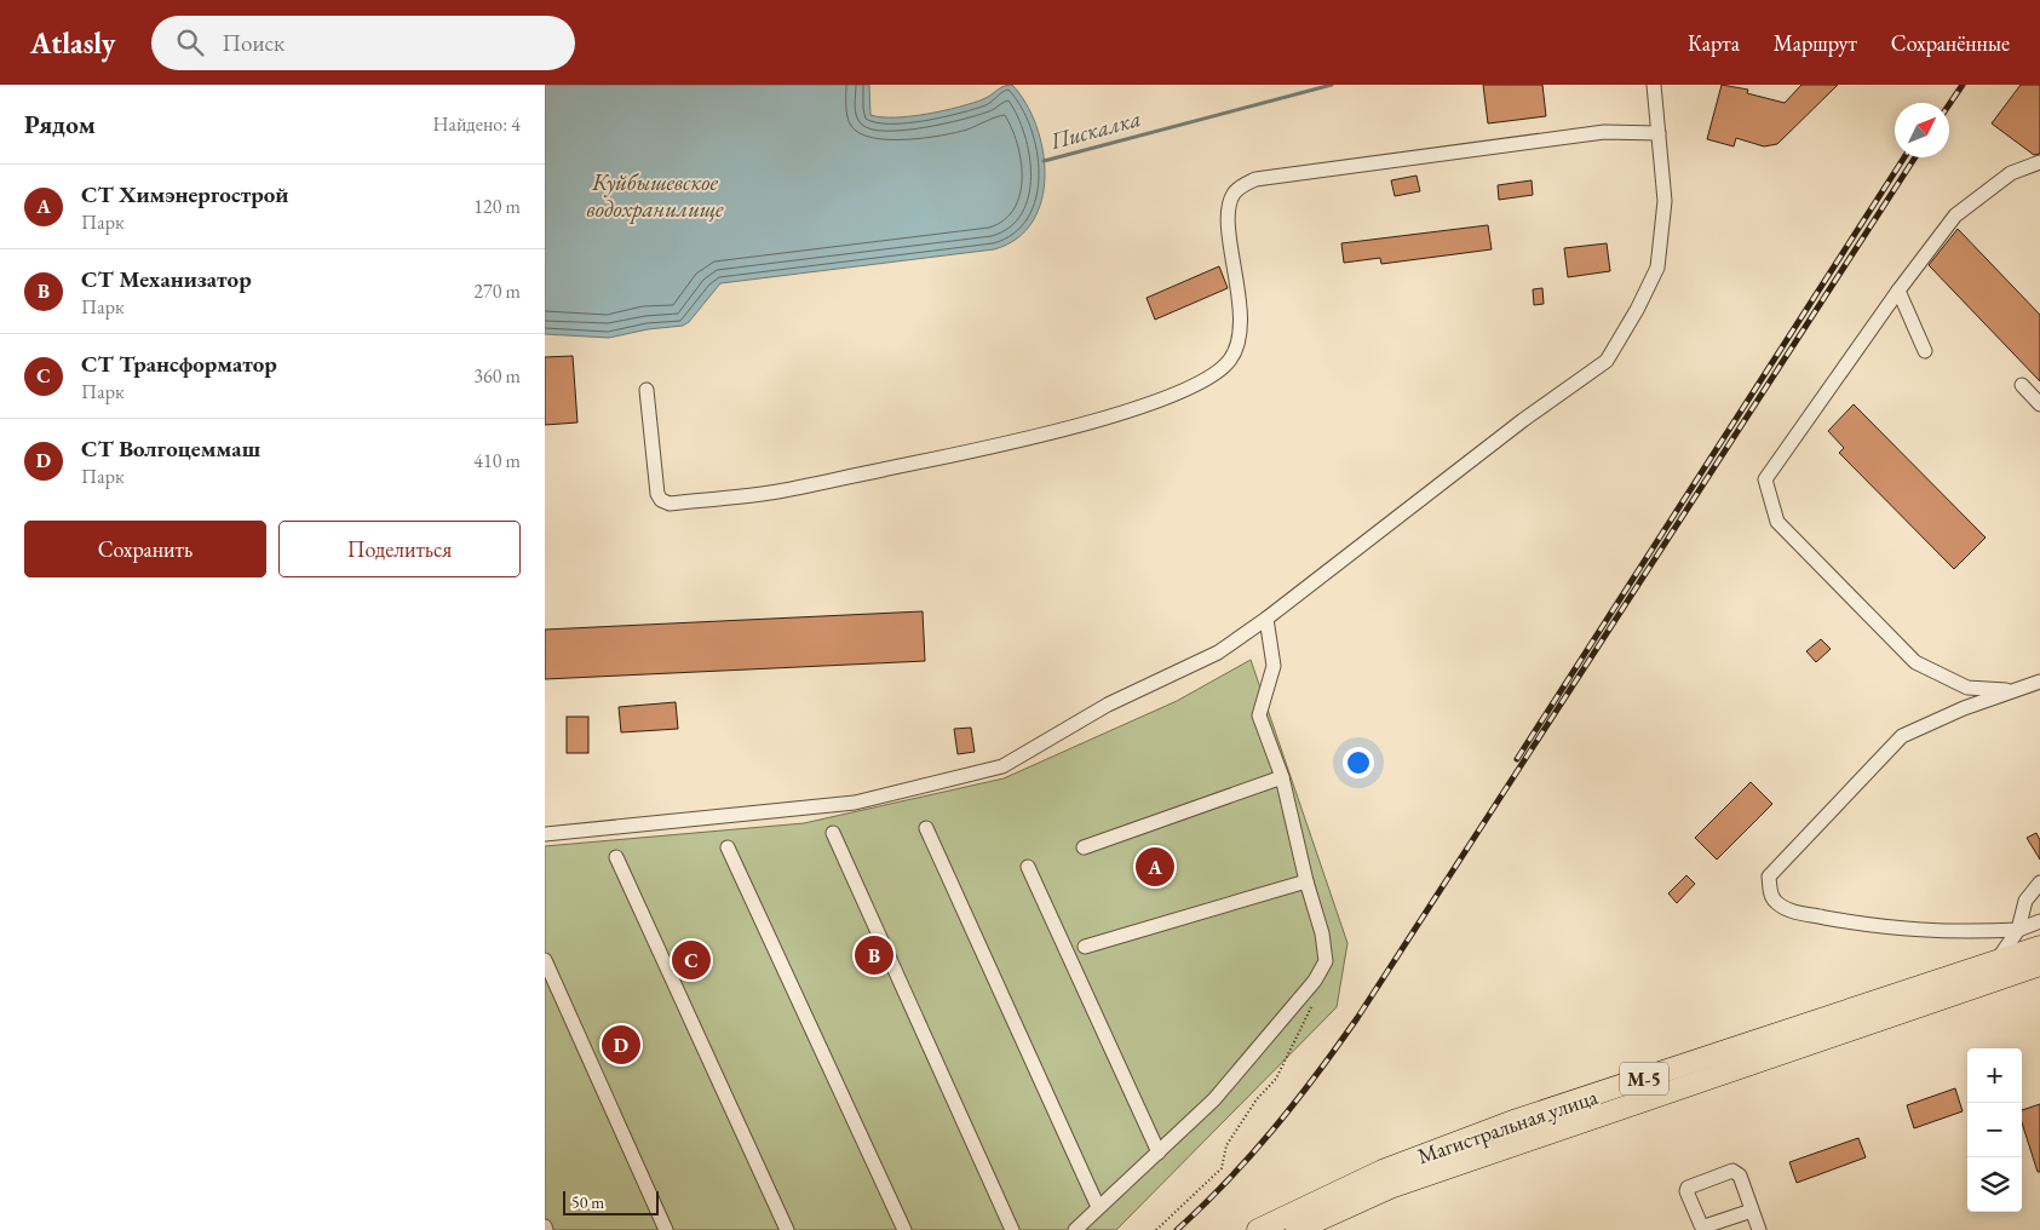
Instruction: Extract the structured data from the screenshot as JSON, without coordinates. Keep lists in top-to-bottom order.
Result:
{
  "streets": {
    "highway": ["М-5", "Магистральная улица"]
  },
  "water": ["Пискалка", "Куйбышевское водохранилище"],
  "scale_bar": "50 m",
  "north": "top right",
  "page": {
    "header": "Atlasly",
    "search": "Поиск",
    "nav": ["Карта", "Маршрут", "Сохранённые"],
    "heading": ["Рядом", "Найдено: 4"],
    "list": [
      {
        "mark": "A",
        "name": "СТ Химэнергострой",
        "note": "Парк",
        "value": "120 m"
      },
      {
        "mark": "B",
        "name": "СТ Механизатор",
        "note": "Парк",
        "value": "270 m"
      },
      {
        "mark": "C",
        "name": "СТ Трансформатор",
        "note": "Парк",
        "value": "360 m"
      },
      {
        "mark": "D",
        "name": "СТ Волгоцеммаш",
        "note": "Парк",
        "value": "410 m"
      }
    ],
    "buttons": ["Сохранить", "Поделиться"],
    "pins": [
      "A",
      "B",
      "C",
      "D"
    ],
    "map_buttons": ["+", "−"],
    "scale": "50 m"
  }
}
